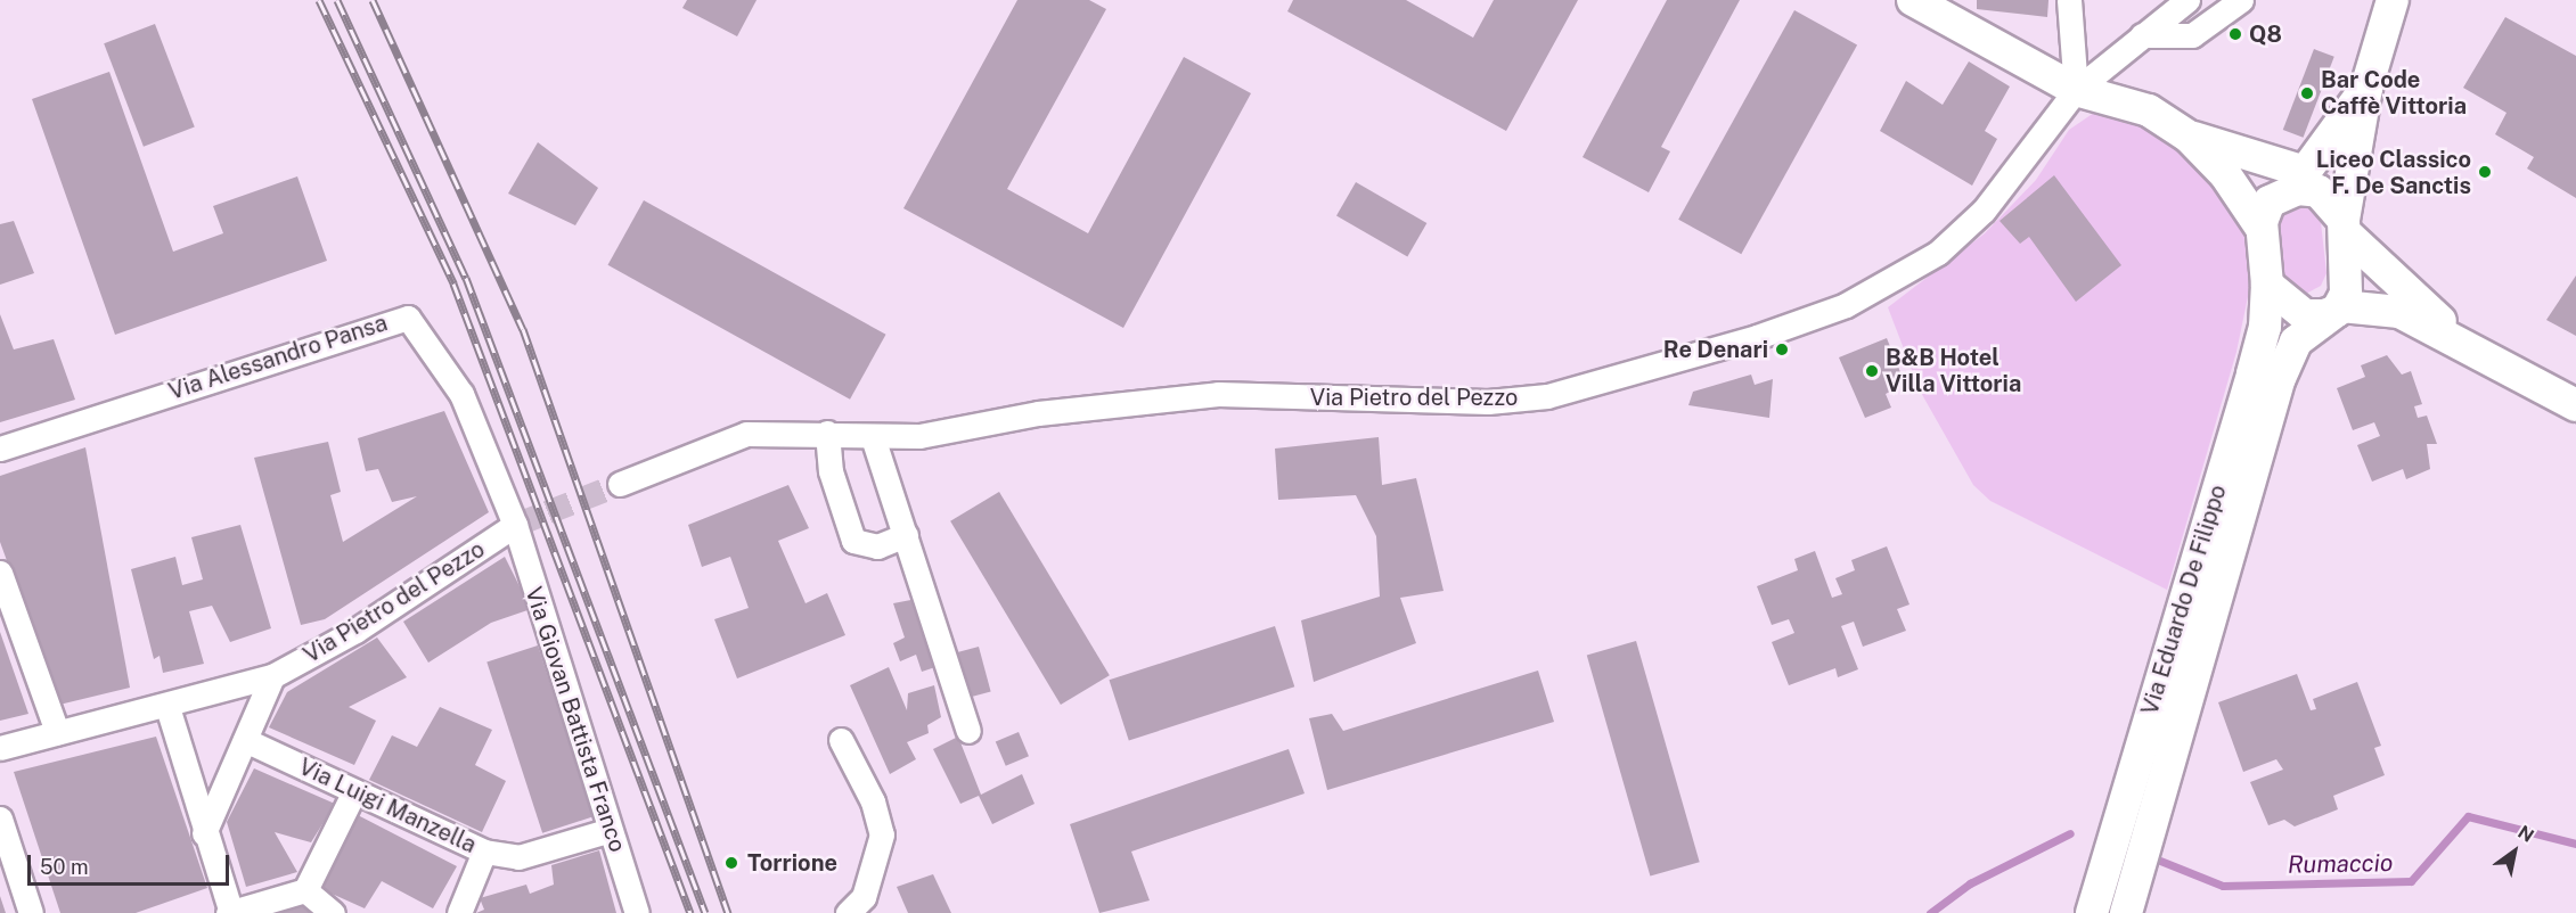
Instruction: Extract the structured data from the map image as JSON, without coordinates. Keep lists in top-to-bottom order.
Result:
{
  "streets": {
    "street": [
      "Via Alessandro Pansa",
      "Via Pietro del Pezzo",
      "Via Eduardo De Filippo",
      "Via Giovan Battista Franco",
      "Via Luigi Manzella"
    ]
  },
  "crossings": [
    ["Via Alessandro Pansa", "Via Giovan Battista Franco"],
    ["Via Pietro del Pezzo", "Via Giovan Battista Franco"],
    ["Via Giovan Battista Franco", "Via Luigi Manzella"]
  ],
  "water": ["Rumaccio"],
  "places": [
    "Q8",
    "Bar Code Caffè Vittoria",
    "Liceo Classico F. De Sanctis",
    "Re Denari",
    "B&B Hotel Villa Vittoria",
    "Torrione"
  ],
  "scale_bar": "50 m",
  "north": "top right"
}
